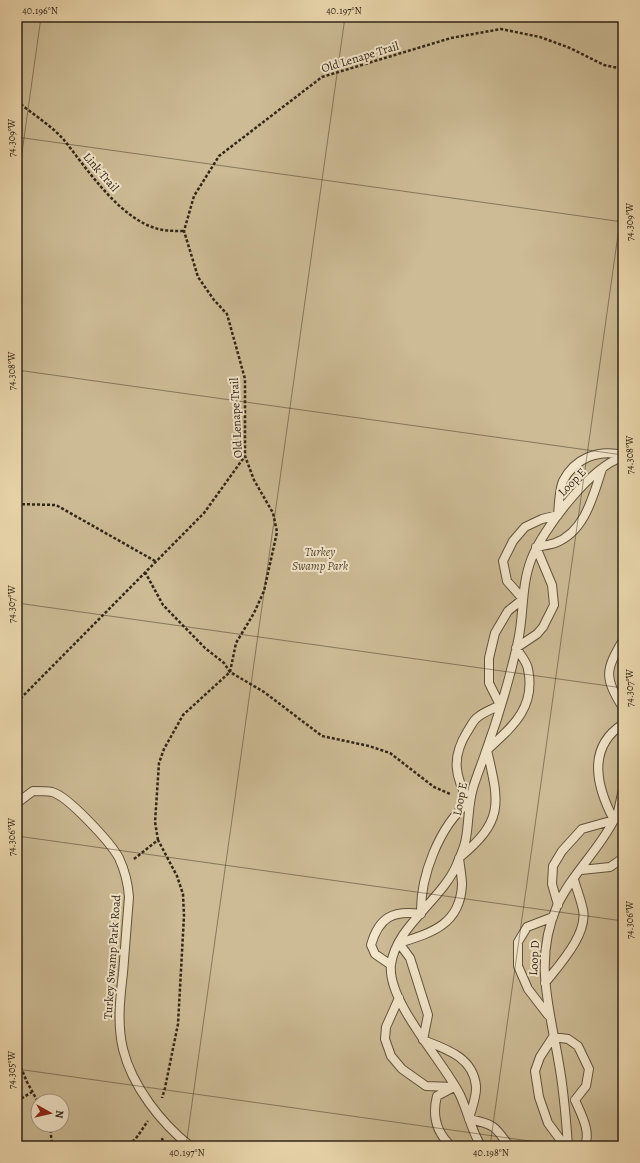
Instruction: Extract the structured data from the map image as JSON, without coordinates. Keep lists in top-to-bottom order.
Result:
{
  "streets": {
    "lane": ["Loop E", "Turkey Swamp Park Road", "Loop D"],
    "path": ["Old Lenape Trail", "Link Trail"]
  },
  "crossings": [
    ["Old Lenape Trail", "Link Trail"]
  ],
  "parks": ["Turkey Swamp Park"],
  "north": "right",
  "coordinates": [
    "40.196°N",
    "40.197°N",
    "74.309°W",
    "74.308°W",
    "74.307°W",
    "74.306°W",
    "74.305°W",
    "40.198°N"
  ]
}
